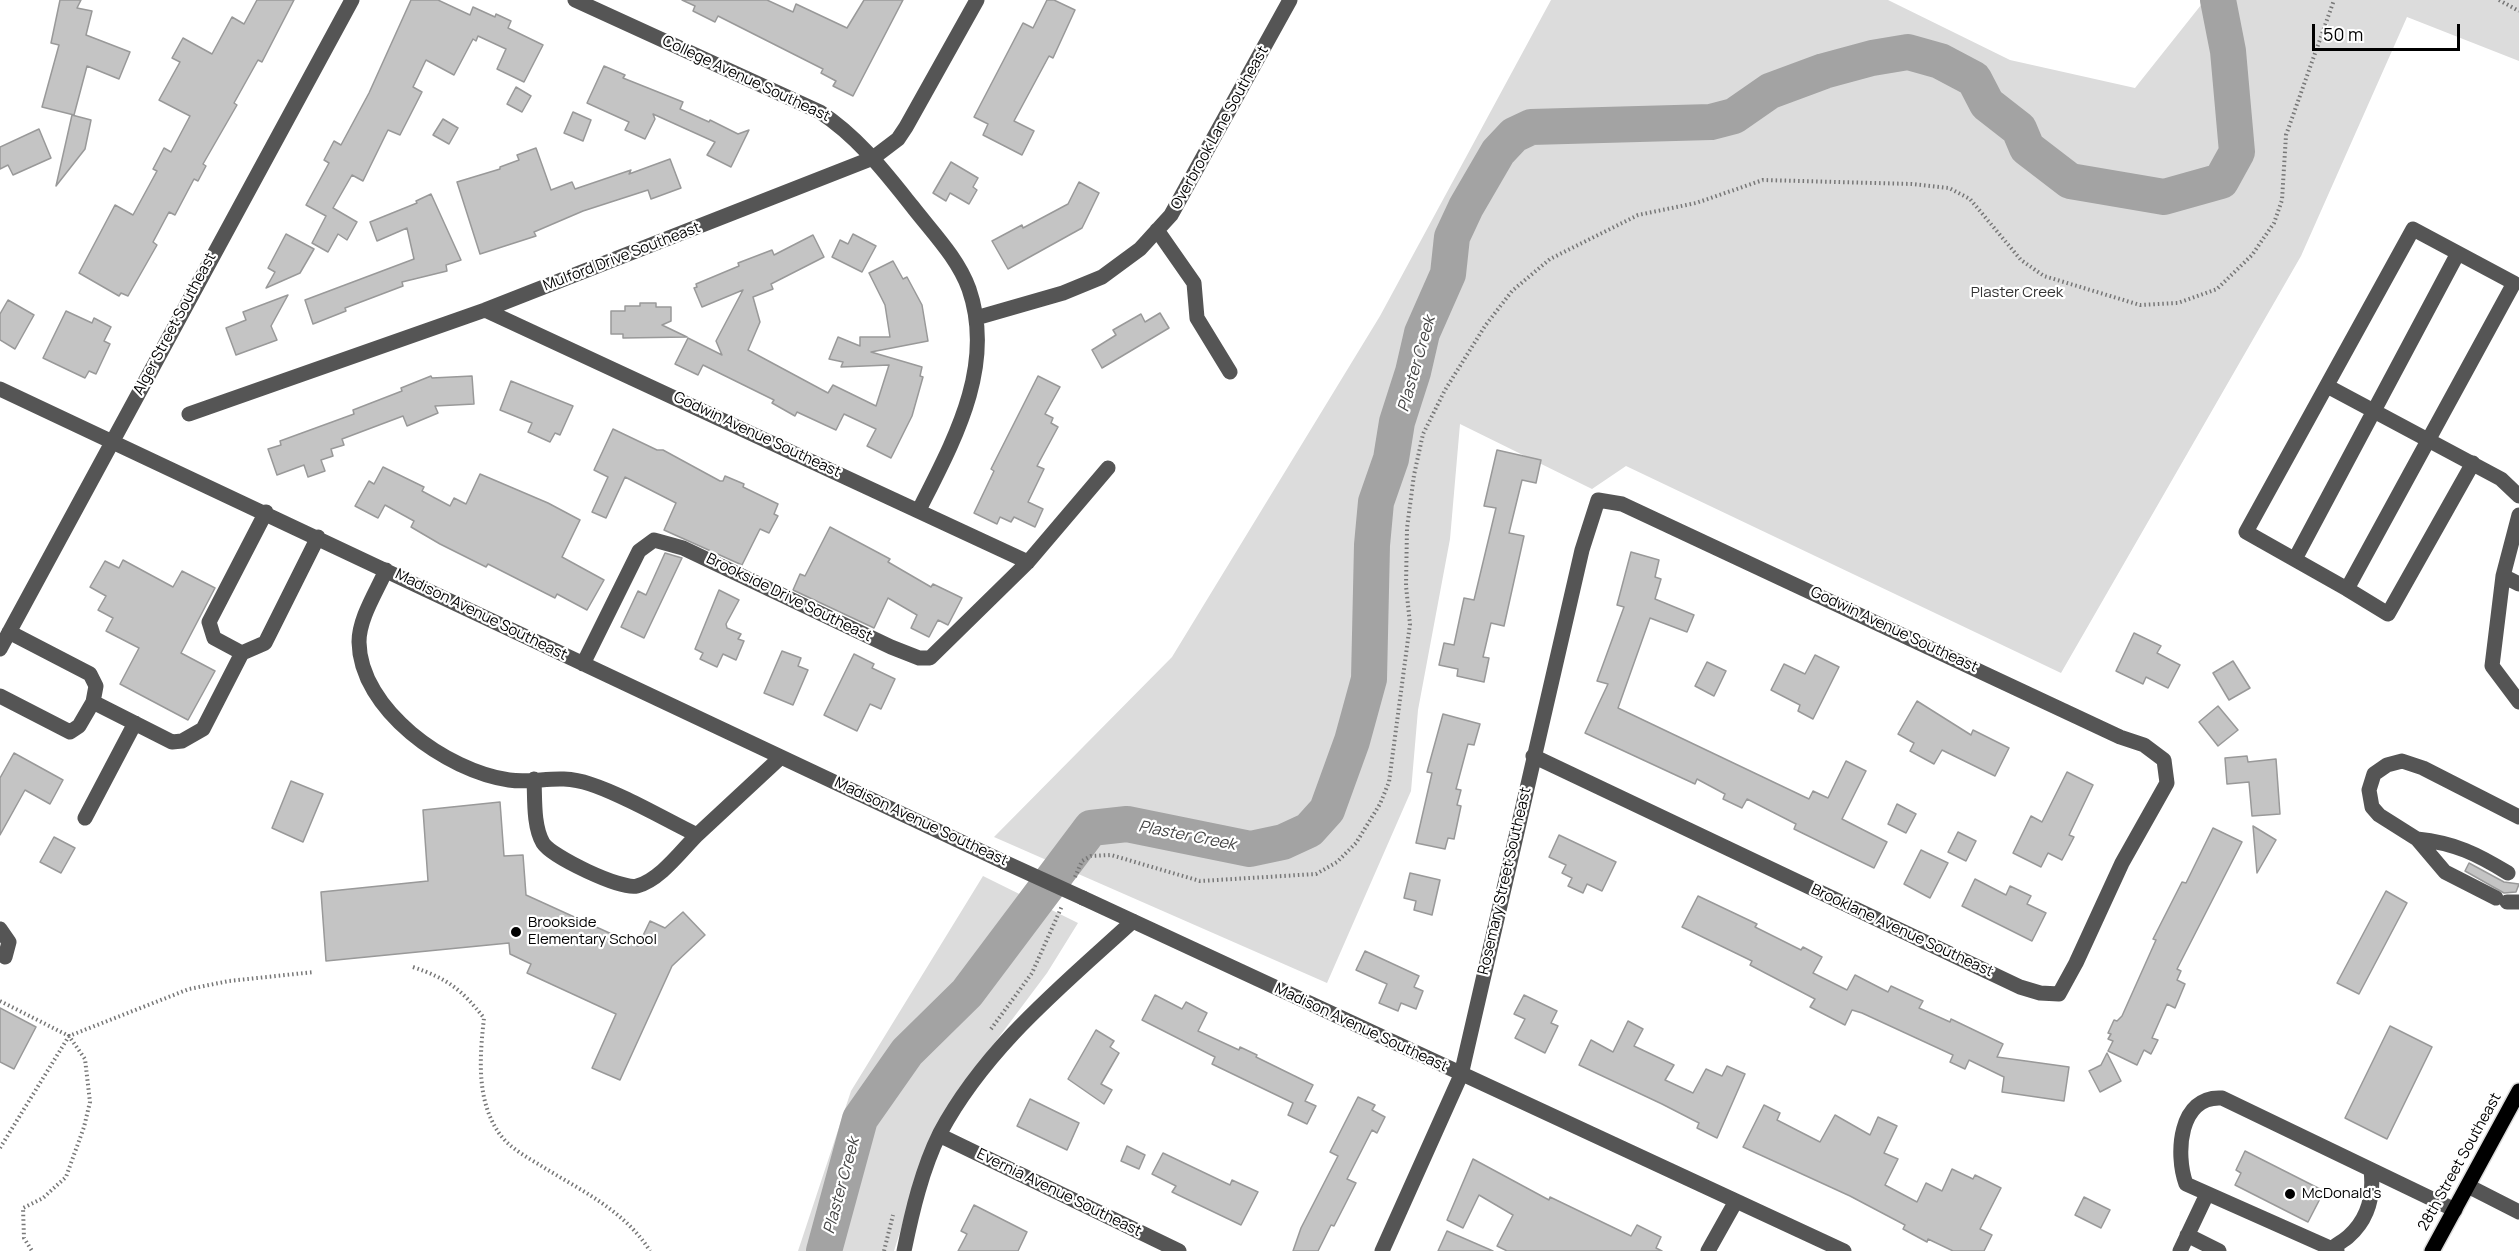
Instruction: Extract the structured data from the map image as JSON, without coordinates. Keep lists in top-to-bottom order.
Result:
{
  "streets": {
    "main road": ["28th Street Southeast"],
    "street": [
      "College Avenue Southeast",
      "Overbrook Lane Southeast",
      "Mulford Drive Southeast",
      "Alger Street Southeast",
      "Godwin Avenue Southeast",
      "Brookside Drive Southeast",
      "Madison Avenue Southeast",
      "Rosemary Street Southeast",
      "Brooklane Avenue Southeast",
      "Evernia Avenue Southeast"
    ]
  },
  "crossings": [
    ["College Avenue Southeast", "Overbrook Lane Southeast"],
    ["College Avenue Southeast", "Mulford Drive Southeast"],
    ["College Avenue Southeast", "Godwin Avenue Southeast"],
    ["Mulford Drive Southeast", "Godwin Avenue Southeast"],
    ["Alger Street Southeast", "Madison Avenue Southeast"],
    ["Godwin Avenue Southeast", "Brookside Drive Southeast"],
    ["Godwin Avenue Southeast", "Rosemary Street Southeast"],
    ["Godwin Avenue Southeast", "Brooklane Avenue Southeast"],
    ["Brookside Drive Southeast", "Madison Avenue Southeast"],
    ["Madison Avenue Southeast", "Rosemary Street Southeast"],
    ["Rosemary Street Southeast", "Brooklane Avenue Southeast"]
  ],
  "water": ["Plaster Creek"],
  "parks": ["Plaster Creek"],
  "places": ["Brookside Elementary School", "McDonald's"],
  "scale_bar": "50 m"
}
